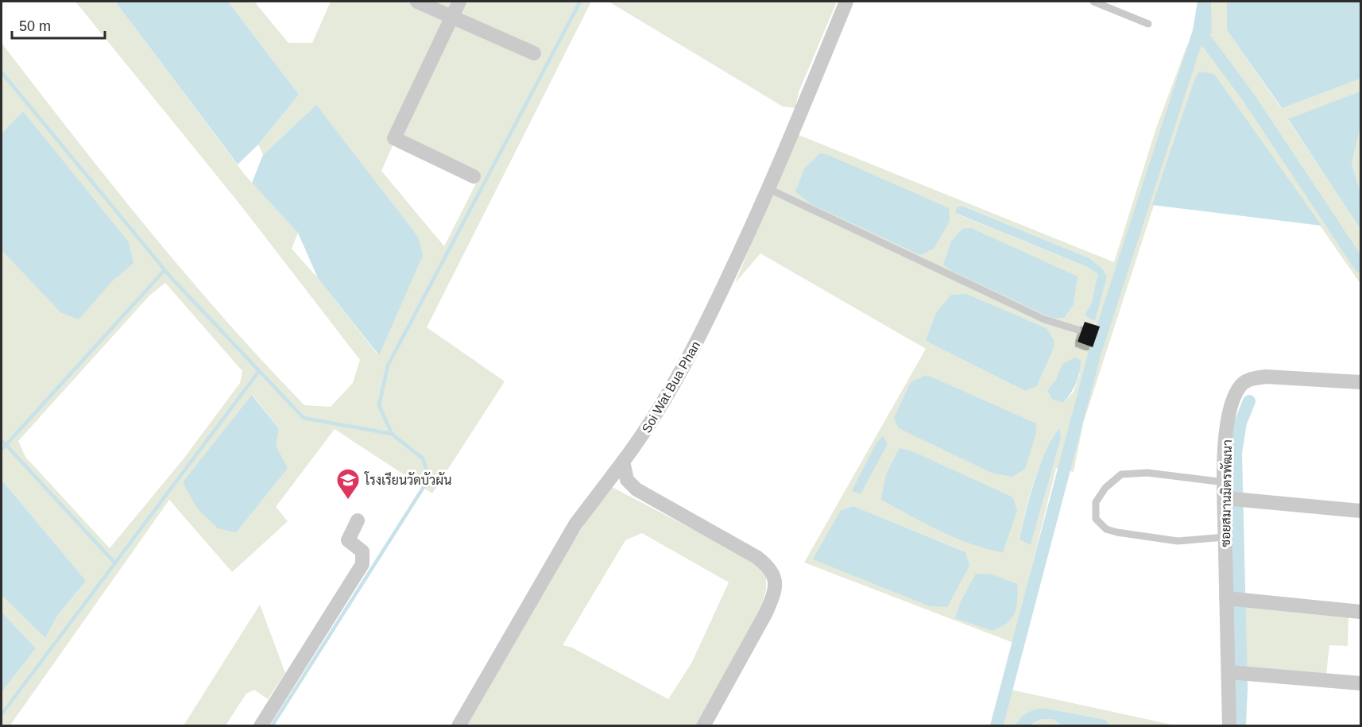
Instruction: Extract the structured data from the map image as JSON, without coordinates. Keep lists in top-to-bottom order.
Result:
{
  "streets": {
    "street": ["Soi Wat Bua Phan", "ซอยสมานมิตรพัฒนา"]
  },
  "places": {
    "school or university": ["โรงเรียนวัดบัวผัน"]
  },
  "scale_bar": "50 m"
}
